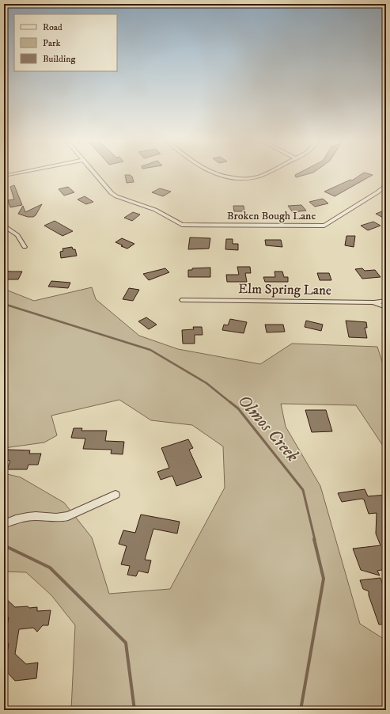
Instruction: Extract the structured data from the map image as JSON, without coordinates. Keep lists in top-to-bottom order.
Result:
{
  "streets": {
    "street": ["Broken Bough Lane", "Elm Spring Lane"]
  },
  "water": ["Olmos Creek"],
  "legend": ["Road", "Park", "Building"]
}
